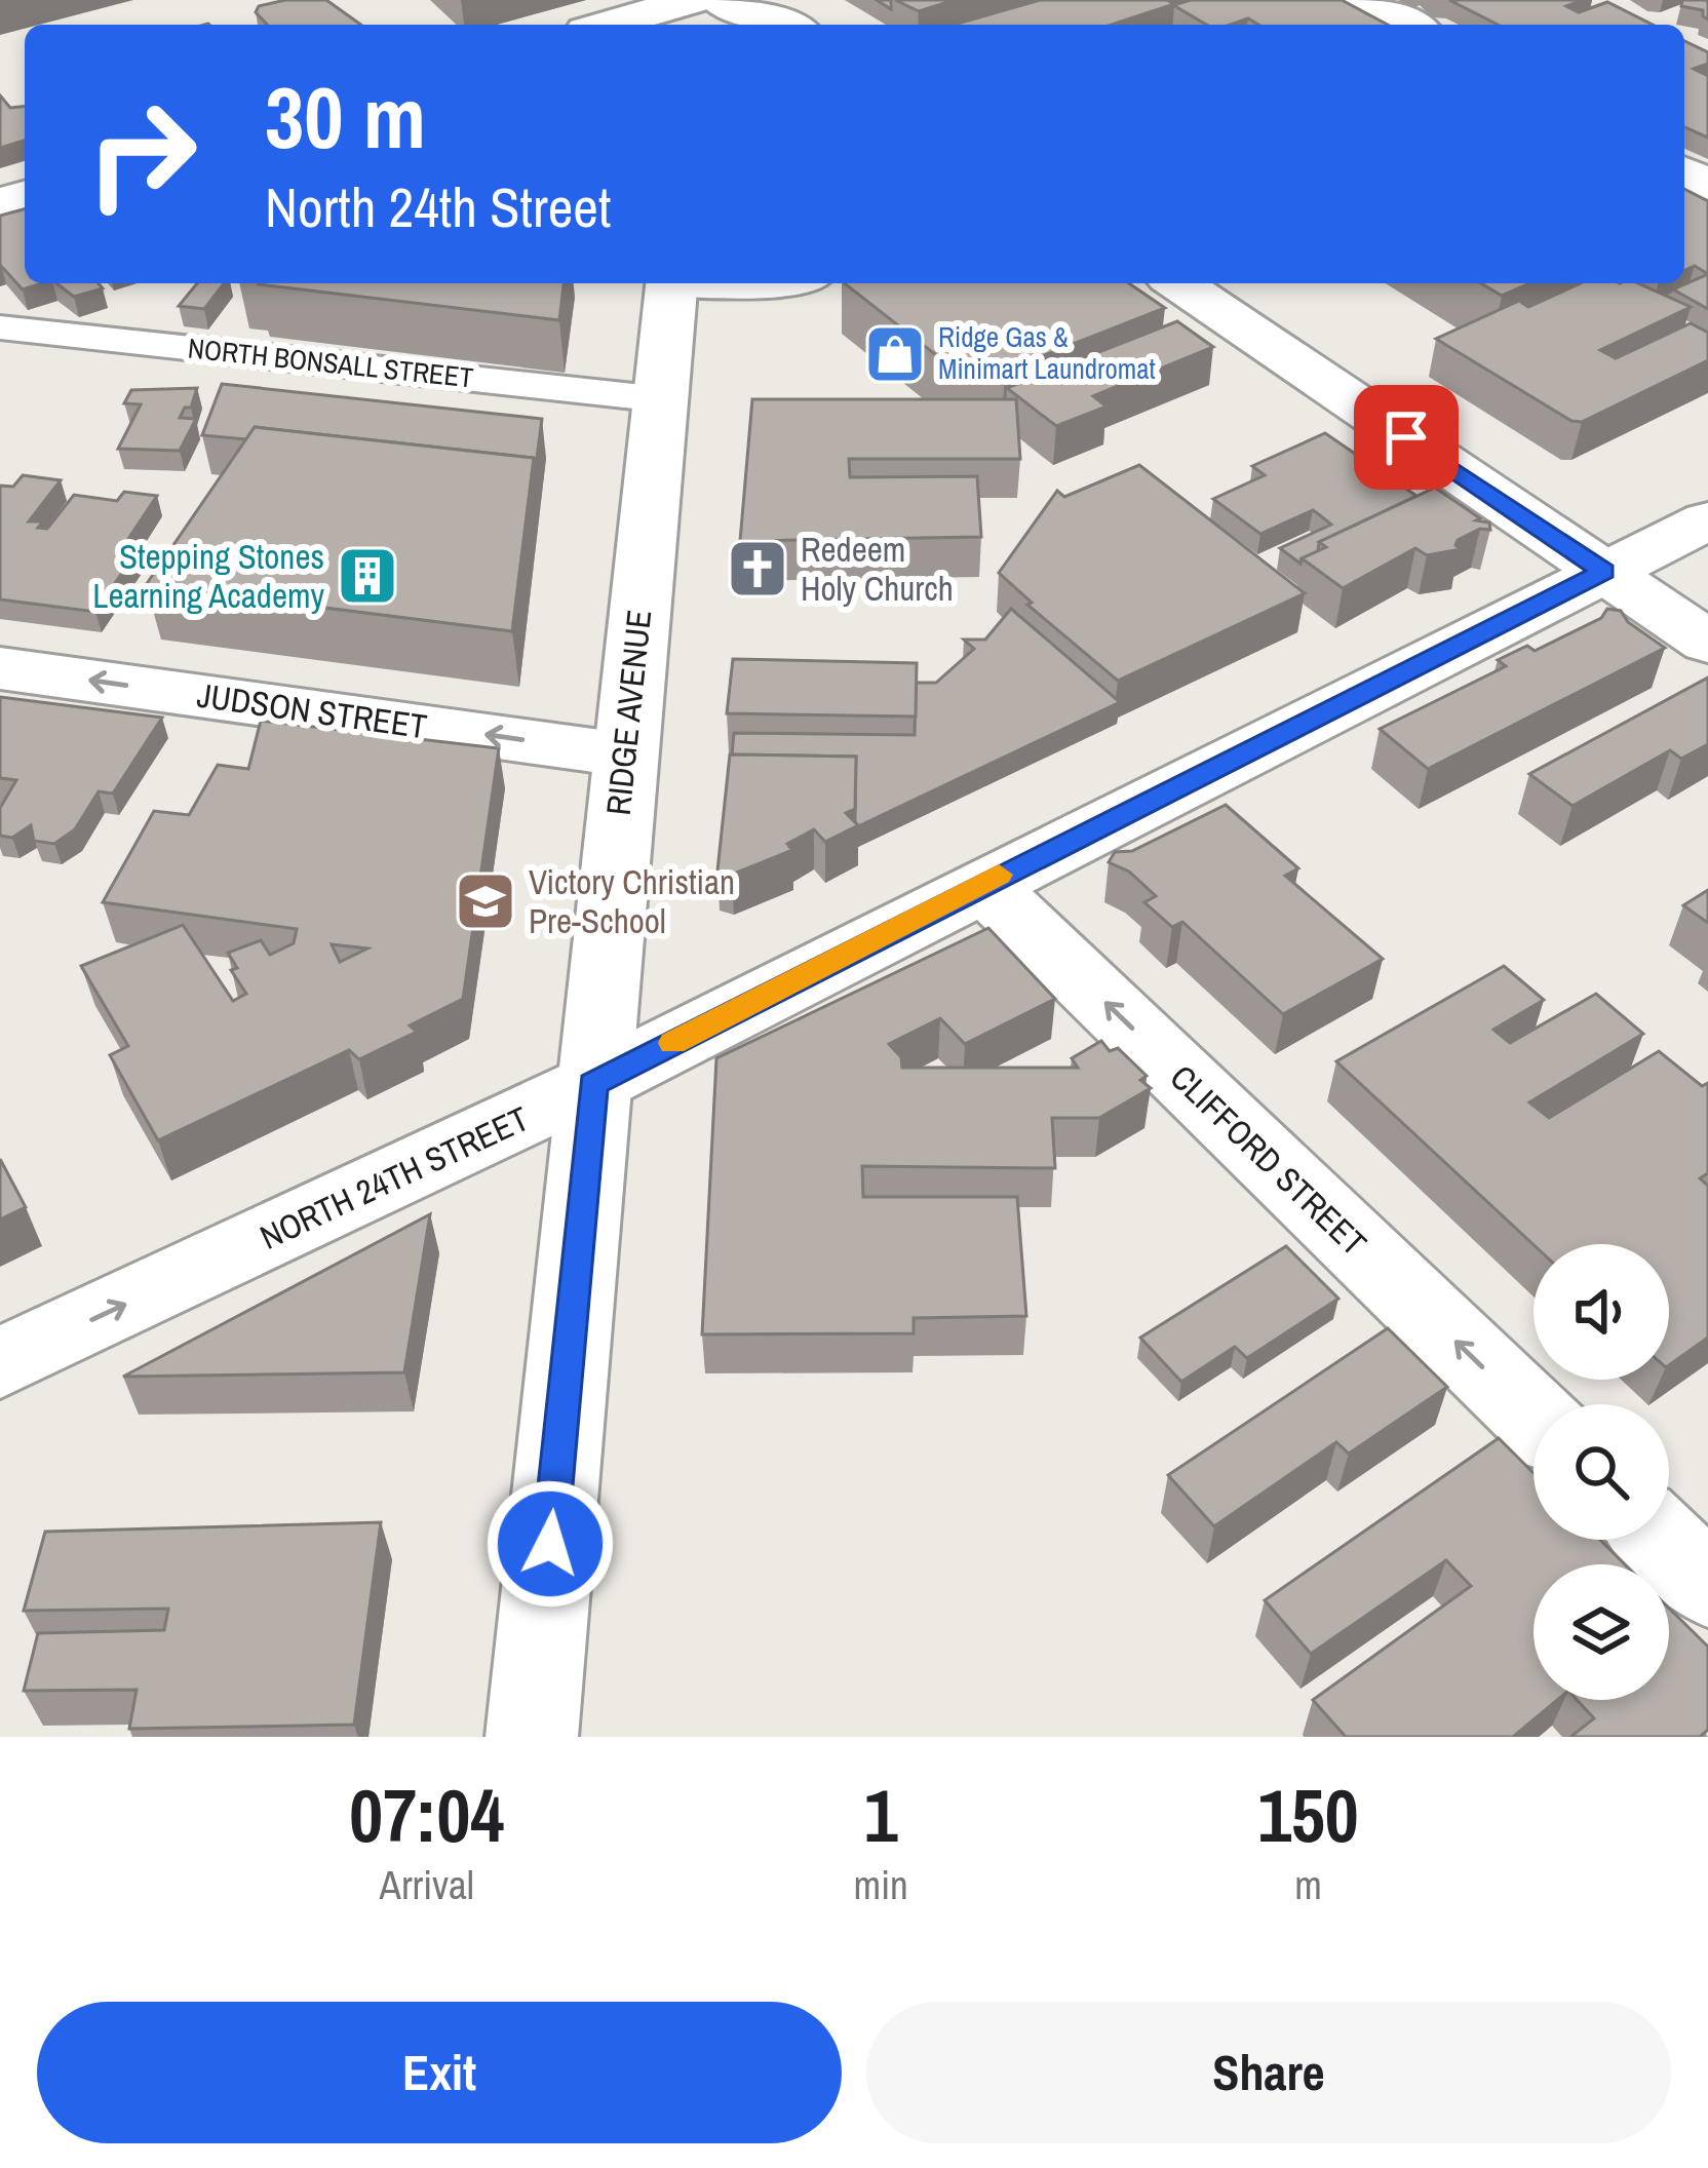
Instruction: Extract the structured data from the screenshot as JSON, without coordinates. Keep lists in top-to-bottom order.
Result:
{
  "streets": {
    "street": [
      "JUDSON STREET",
      "RIDGE AVENUE",
      "CLIFFORD STREET",
      "NORTH 24TH STREET"
    ],
    "lane": ["NORTH BONSALL STREET"]
  },
  "crossings": [
    ["NORTH BONSALL STREET", "RIDGE AVENUE"],
    ["JUDSON STREET", "RIDGE AVENUE"],
    ["RIDGE AVENUE", "NORTH 24TH STREET"],
    ["CLIFFORD STREET", "NORTH 24TH STREET"]
  ],
  "one_way": ["JUDSON STREET", "CLIFFORD STREET"],
  "places": {
    "shop": ["Ridge Gas & Minimart Laundromat"],
    "church": ["Redeem Holy Church"],
    "building": ["Stepping Stones Learning Academy"],
    "school or university": ["Victory Christian Pre-School"]
  },
  "page": {
    "turn": ["30 m", "North 24th Street"],
    "eta": [
      "07:04",
      "Arrival",
      "1",
      "min",
      "150",
      "m"
    ],
    "buttons": ["Exit", "Share"]
  }
}
